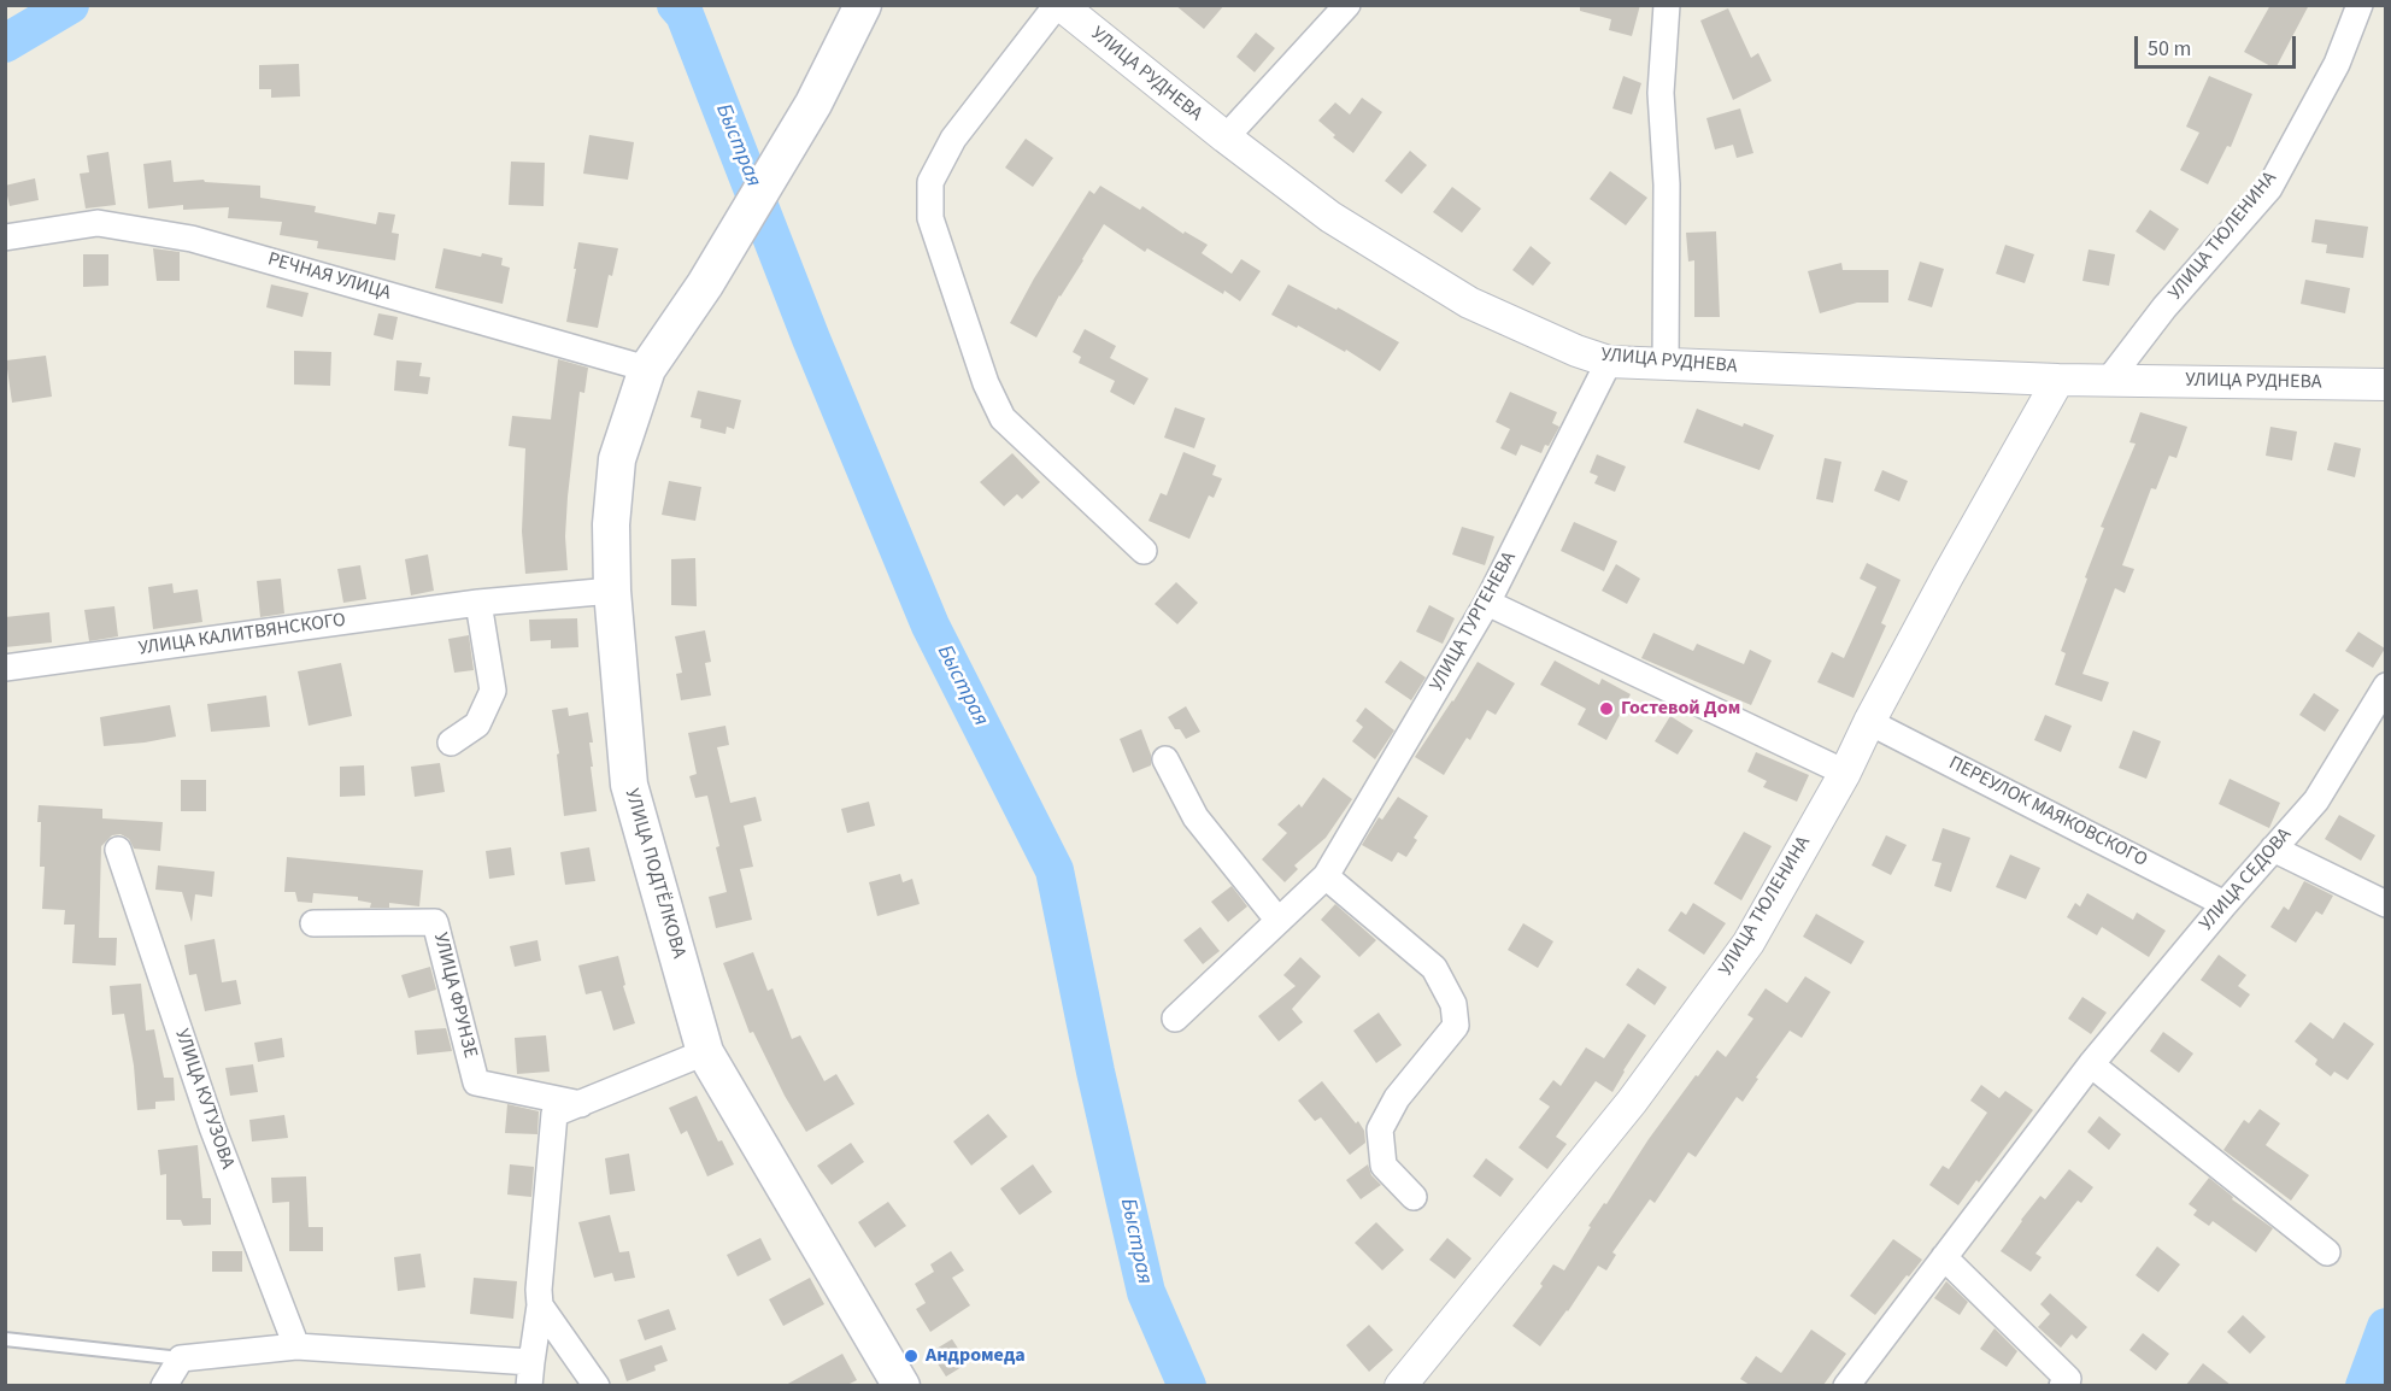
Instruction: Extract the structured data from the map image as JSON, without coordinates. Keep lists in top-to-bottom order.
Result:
{
  "streets": {
    "main road": ["УЛИЦА ПОДТЁЛКОВА"],
    "street": [
      "УЛИЦА РУДНЕВА",
      "УЛИЦА ТЮЛЕНИНА",
      "РЕЧНАЯ УЛИЦА",
      "УЛИЦА ТУРГЕНЕВА",
      "УЛИЦА КАЛИТВЯНСКОГО",
      "ПЕРЕУЛОК МАЯКОВСКОГО",
      "УЛИЦА СЕДОВА",
      "УЛИЦА ФРУНЗЕ",
      "УЛИЦА КУТУЗОВА"
    ]
  },
  "crossings": [
    ["УЛИЦА РУДНЕВА", "УЛИЦА ТЮЛЕНИНА"],
    ["УЛИЦА РУДНЕВА", "УЛИЦА ТУРГЕНЕВА"],
    ["УЛИЦА ТЮЛЕНИНА", "ПЕРЕУЛОК МАЯКОВСКОГО"],
    ["РЕЧНАЯ УЛИЦА", "УЛИЦА ПОДТЁЛКОВА"],
    ["УЛИЦА КАЛИТВЯНСКОГО", "УЛИЦА ПОДТЁЛКОВА"],
    ["ПЕРЕУЛОК МАЯКОВСКОГО", "УЛИЦА СЕДОВА"]
  ],
  "water": ["Быстрая"],
  "places": ["Гостевой Дом", "Андромеда"],
  "scale_bar": "50 m"
}
